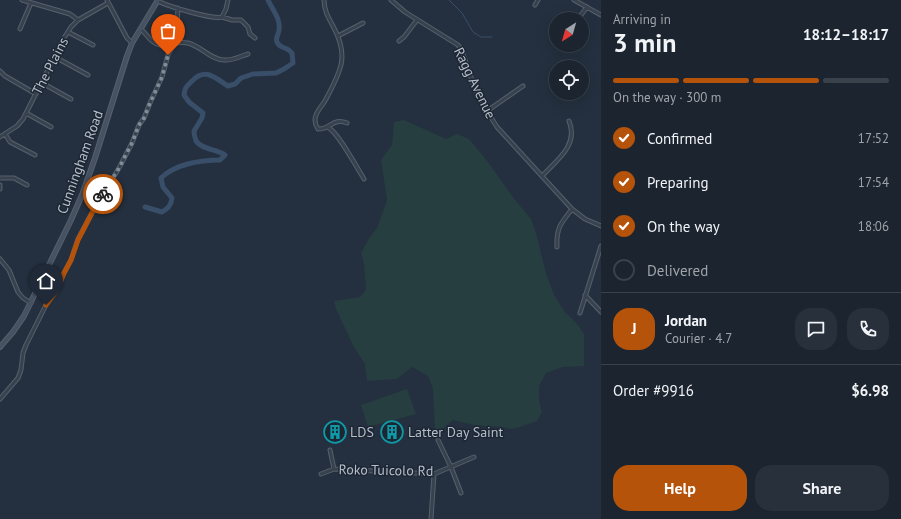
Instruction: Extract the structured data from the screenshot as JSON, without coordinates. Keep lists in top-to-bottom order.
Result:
{
  "streets": {
    "main road": ["Cunningham Road"],
    "street": ["The Plains", "Ragg Avenue", "Roko Tuicolo Rd"]
  },
  "places": {
    "building": ["LDS", "Latter Day Saint"]
  },
  "north": "bottom left",
  "page": {
    "heading": ["3 min", "Arriving in", "18:12–18:17"],
    "panel": [
      "Jordan",
      "Courier · 4.7",
      "Order #9916",
      "$6.98"
    ],
    "bar": "On the way · 300 m",
    "list": [
      ["Confirmed", "17:52"],
      ["Preparing", "17:54"],
      ["On the way", "18:06"],
      "Delivered"
    ],
    "round": "J",
    "buttons": ["Help", "Share"]
  }
}
